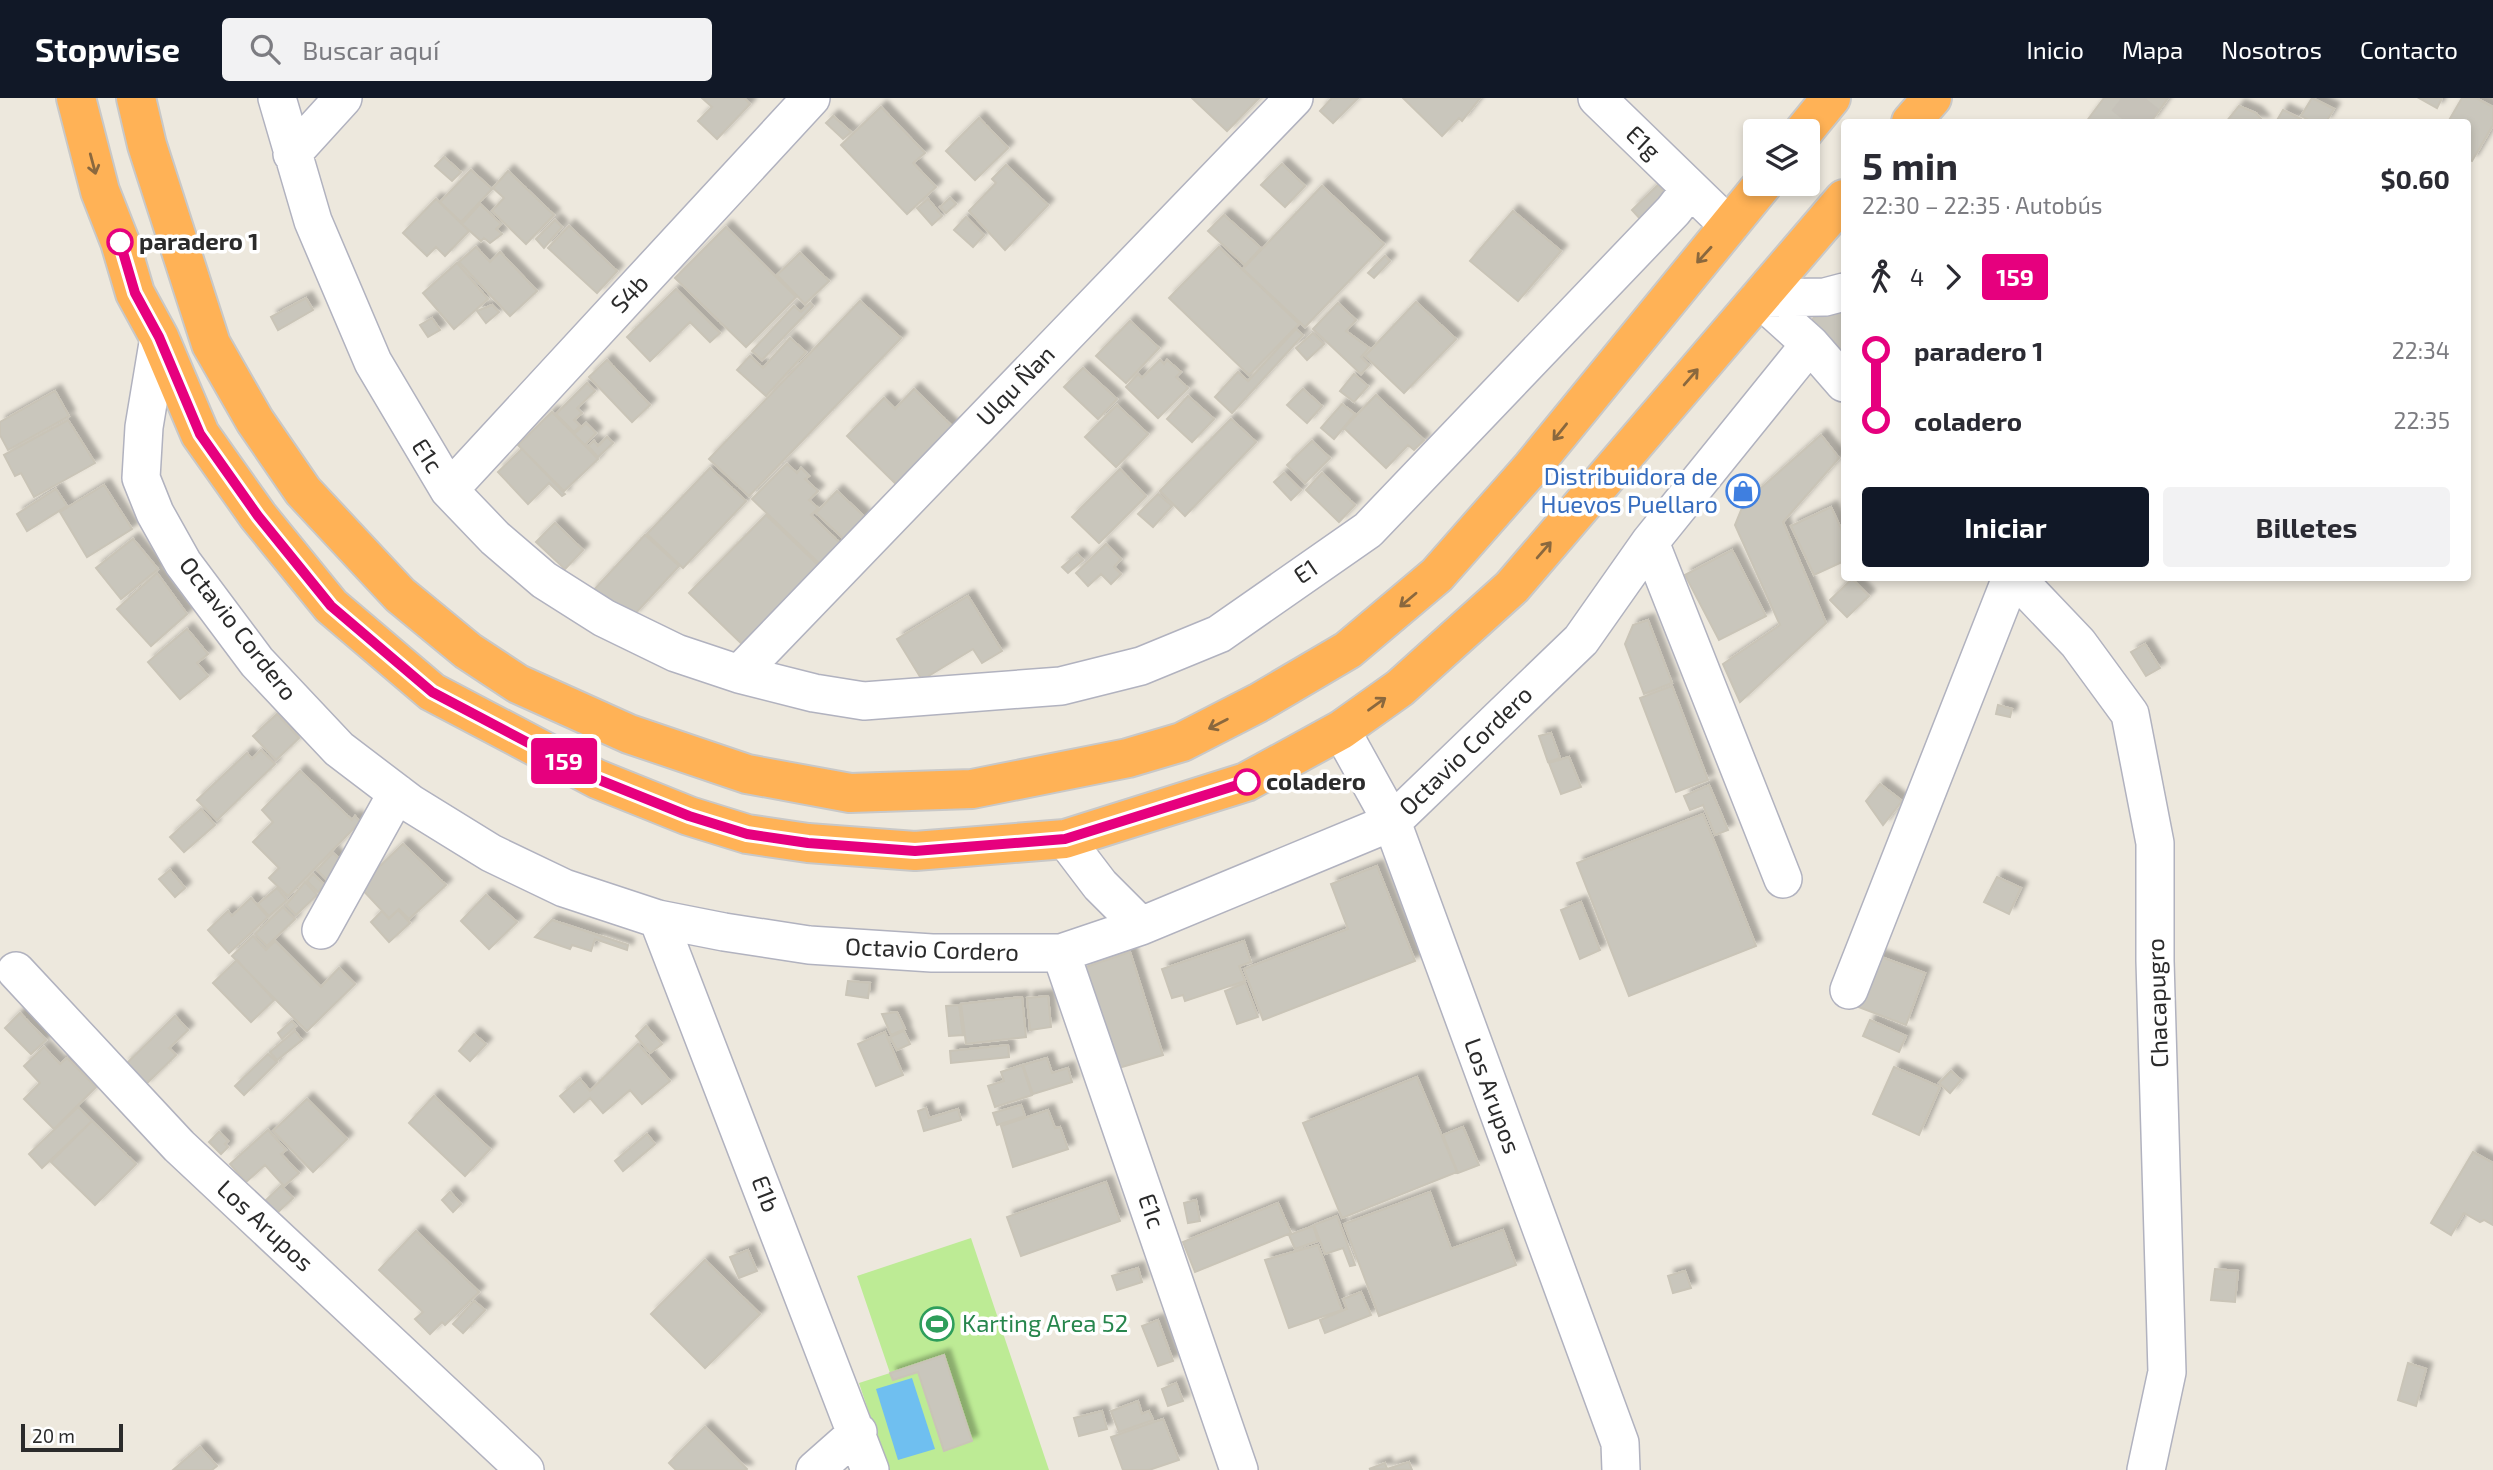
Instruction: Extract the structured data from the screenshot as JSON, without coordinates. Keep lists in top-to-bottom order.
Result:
{
  "streets": {
    "street": [
      "E1g",
      "S4b",
      "Ulqu Ñan",
      "E1c",
      "E1",
      "Octavio Cordero",
      "Chacapugro",
      "Los Arupos",
      "E1b"
    ]
  },
  "crossings": [
    ["E1g", "E1"],
    ["S4b", "E1c"],
    ["Ulqu Ñan", "E1c"],
    ["Ulqu Ñan", "E1"],
    ["E1c", "E1"],
    ["E1c", "Octavio Cordero"],
    ["Octavio Cordero", "Los Arupos"],
    ["Octavio Cordero", "E1b"]
  ],
  "places": {
    "other": ["paradero 1", "coladero"],
    "shop": ["Distribuidora de Huevos Puellaro"],
    "sports": ["Karting Area 52"]
  },
  "lines": ["bus line 159"],
  "scale_bar": "20 m",
  "page": {
    "header": "Stopwise",
    "search": "Buscar aquí",
    "nav": [
      "Inicio",
      "Mapa",
      "Nosotros",
      "Contacto"
    ],
    "on_map": "159",
    "heading": ["5 min", "22:30 – 22:35 · Autobús", "$0.60"],
    "legs": ["4", "159"],
    "list": [
      {
        "name": "paradero 1",
        "value": "22:34"
      },
      {
        "name": "coladero",
        "value": "22:35"
      }
    ],
    "buttons": ["Iniciar", "Billetes"],
    "scale": "20 m"
  }
}
